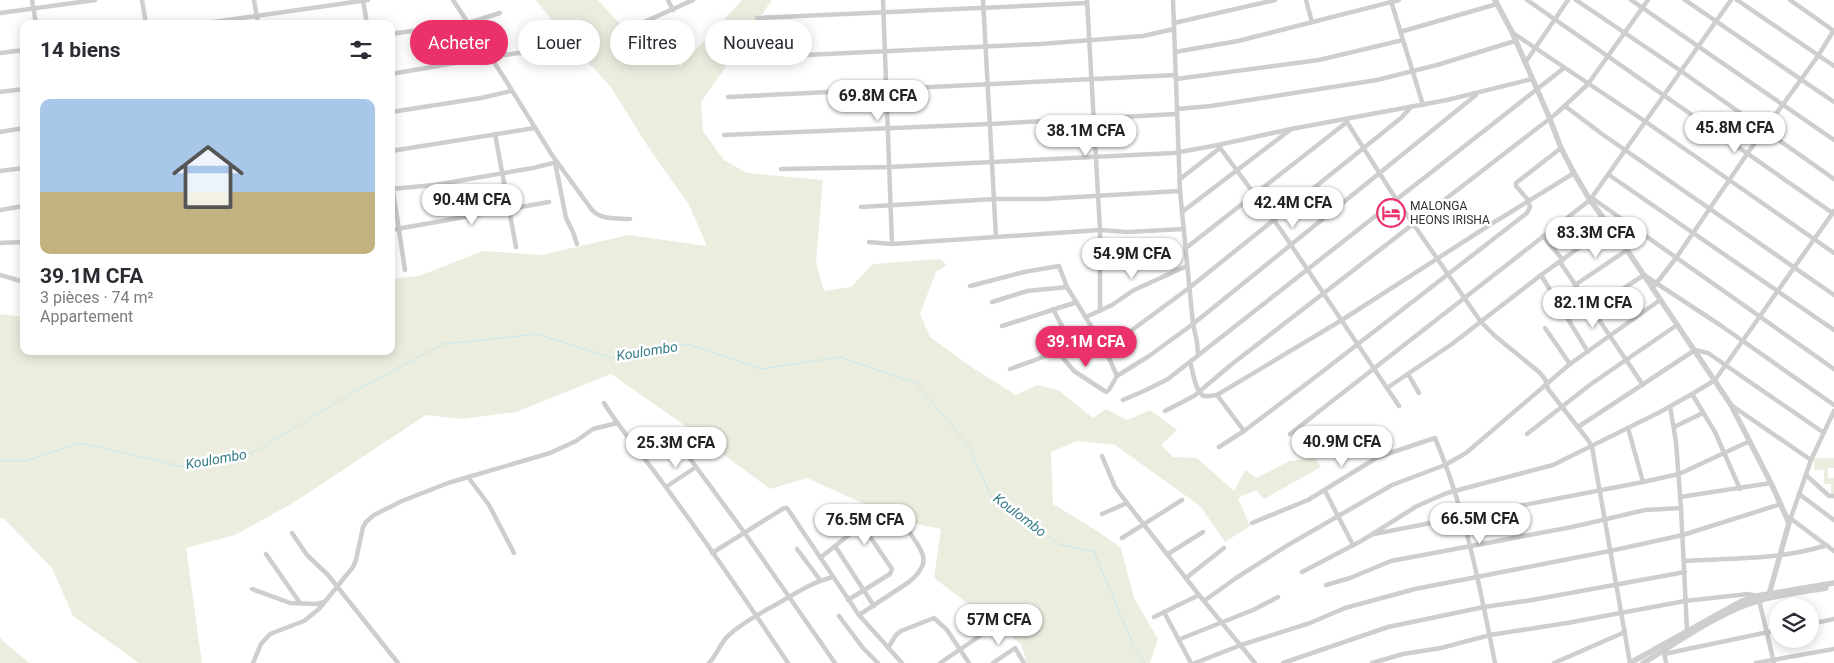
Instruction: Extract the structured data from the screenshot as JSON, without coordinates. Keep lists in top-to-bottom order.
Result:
{
  "water": ["Koulombo"],
  "places": {
    "hotel": ["MALONGA HEONS IRISHA"]
  },
  "page": {
    "chip": [
      "Acheter",
      "Louer",
      "Filtres",
      "Nouveau"
    ],
    "heading": "14 biens",
    "price": [
      "69.8M CFA",
      "45.8M CFA",
      "38.1M CFA",
      "90.4M CFA",
      "42.4M CFA",
      "83.3M CFA",
      "54.9M CFA",
      "82.1M CFA",
      "39.1M CFA",
      "40.9M CFA",
      "25.3M CFA",
      "66.5M CFA",
      "76.5M CFA",
      "57M CFA"
    ],
    "list": [
      {
        "name": "39.1M CFA",
        "note": "3 pièces · 74 m² · Appartement"
      }
    ]
  }
}
